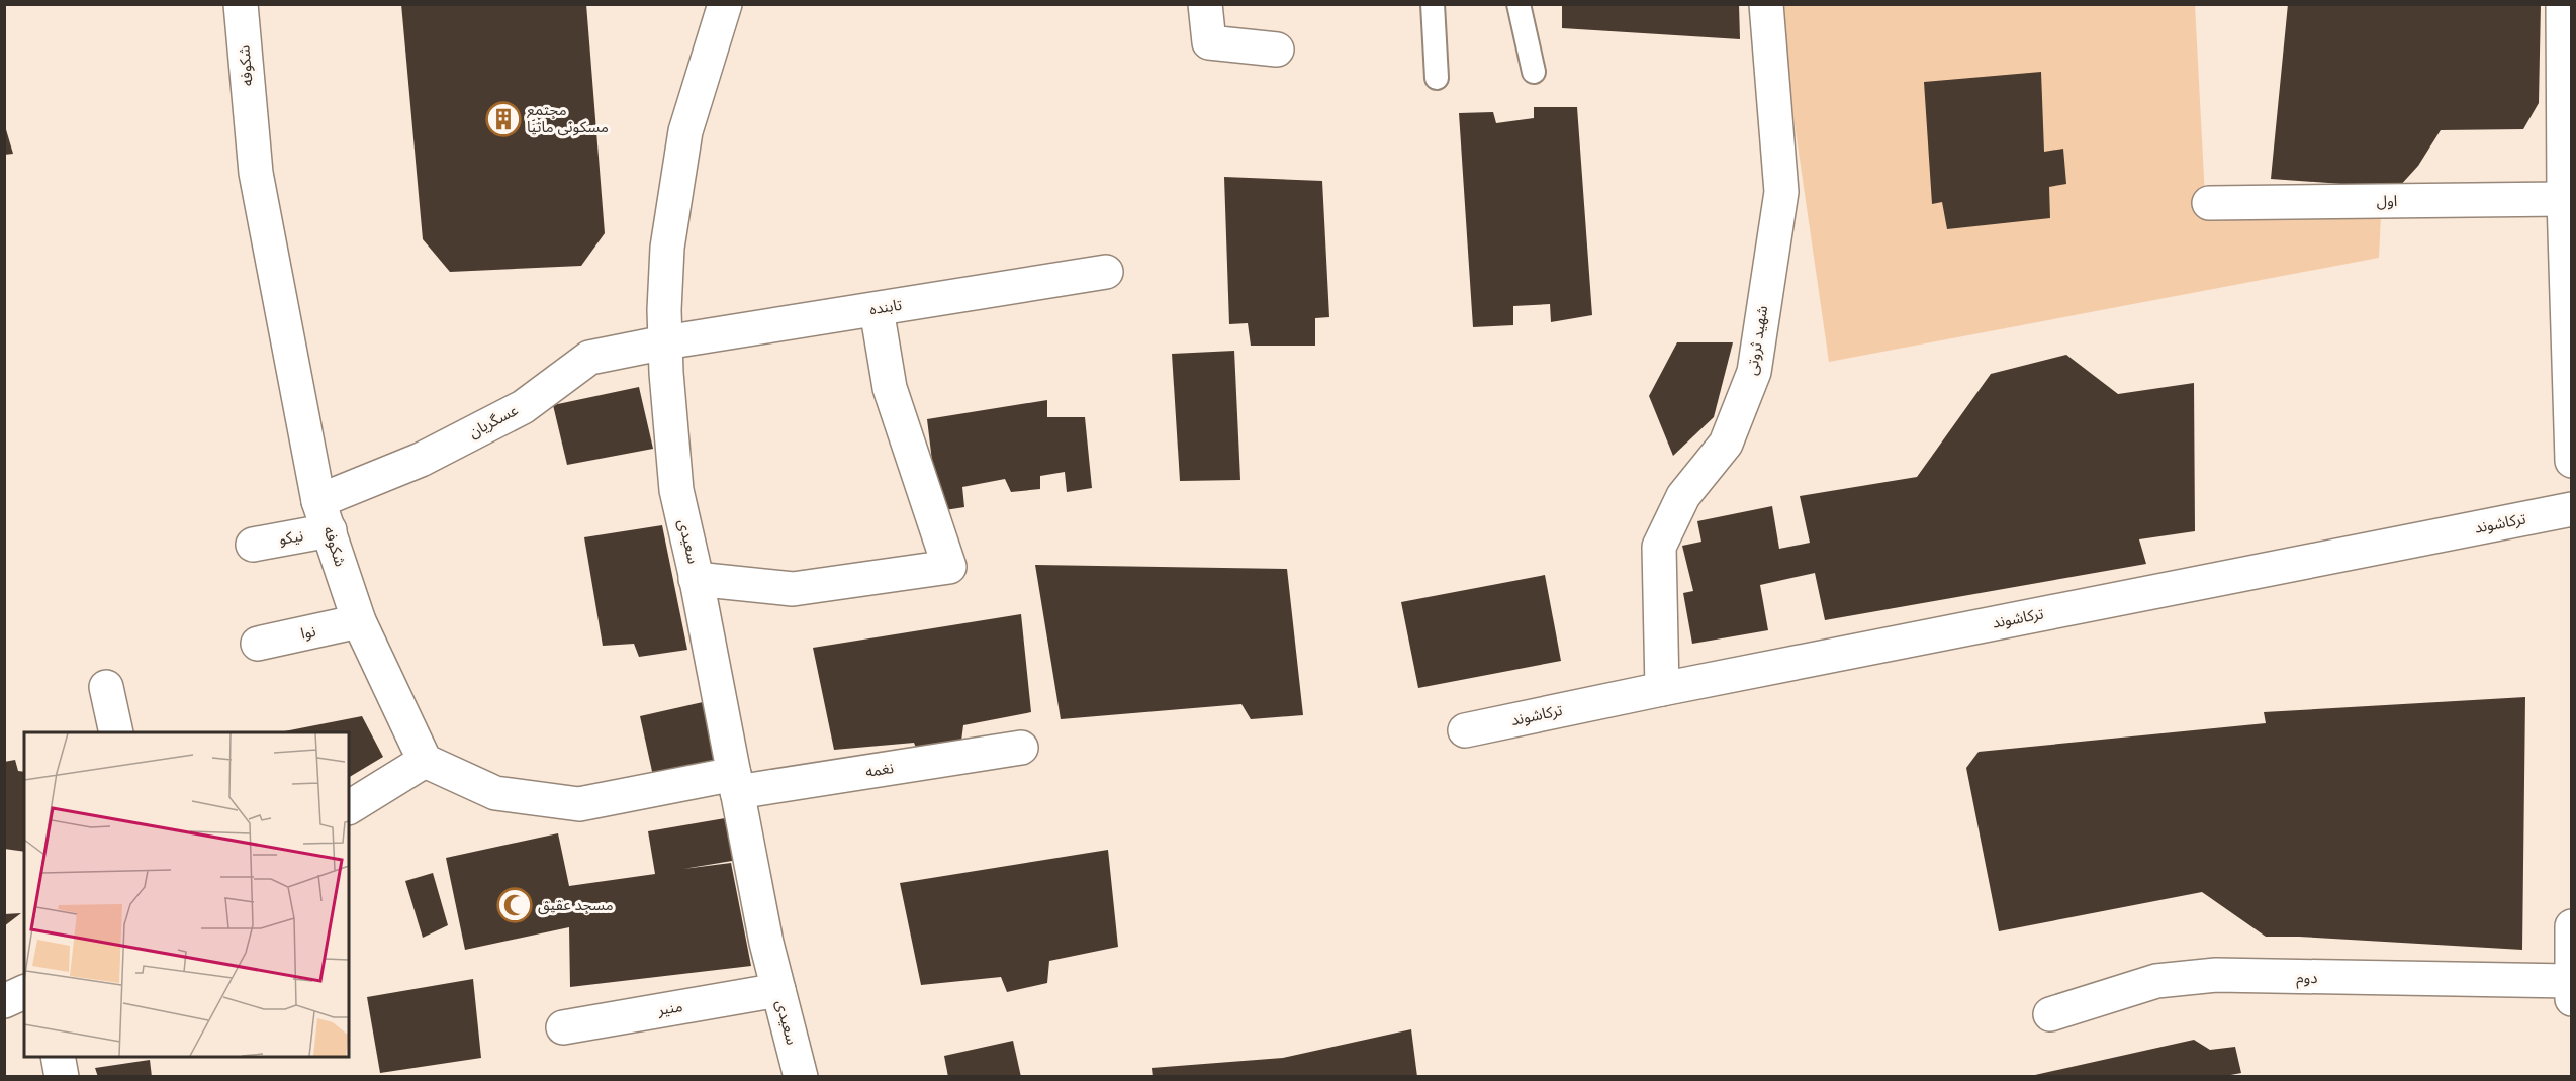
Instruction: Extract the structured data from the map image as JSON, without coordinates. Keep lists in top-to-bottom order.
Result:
{
  "streets": {
    "street": [
      "شکوفه",
      "اول",
      "تابنده",
      "شهید ثروتی",
      "عسگریان",
      "ترکاشوند",
      "نیکو",
      "سعیدی",
      "نوا",
      "نغمه",
      "دوم",
      "منیر"
    ]
  },
  "crossings": [
    ["شکوفه", "عسگریان"],
    ["شکوفه", "نیکو"],
    ["شکوفه", "نوا"],
    ["تابنده", "عسگریان"],
    ["تابنده", "سعیدی"],
    ["شهید ثروتی", "ترکاشوند"],
    ["عسگریان", "نیکو"],
    ["عسگریان", "سعیدی"],
    ["سعیدی", "نغمه"],
    ["سعیدی", "منیر"]
  ],
  "places": {
    "building": ["مجتمع مسکونی ماتیا"],
    "mosque": ["مسجد عقیق"]
  }
}
